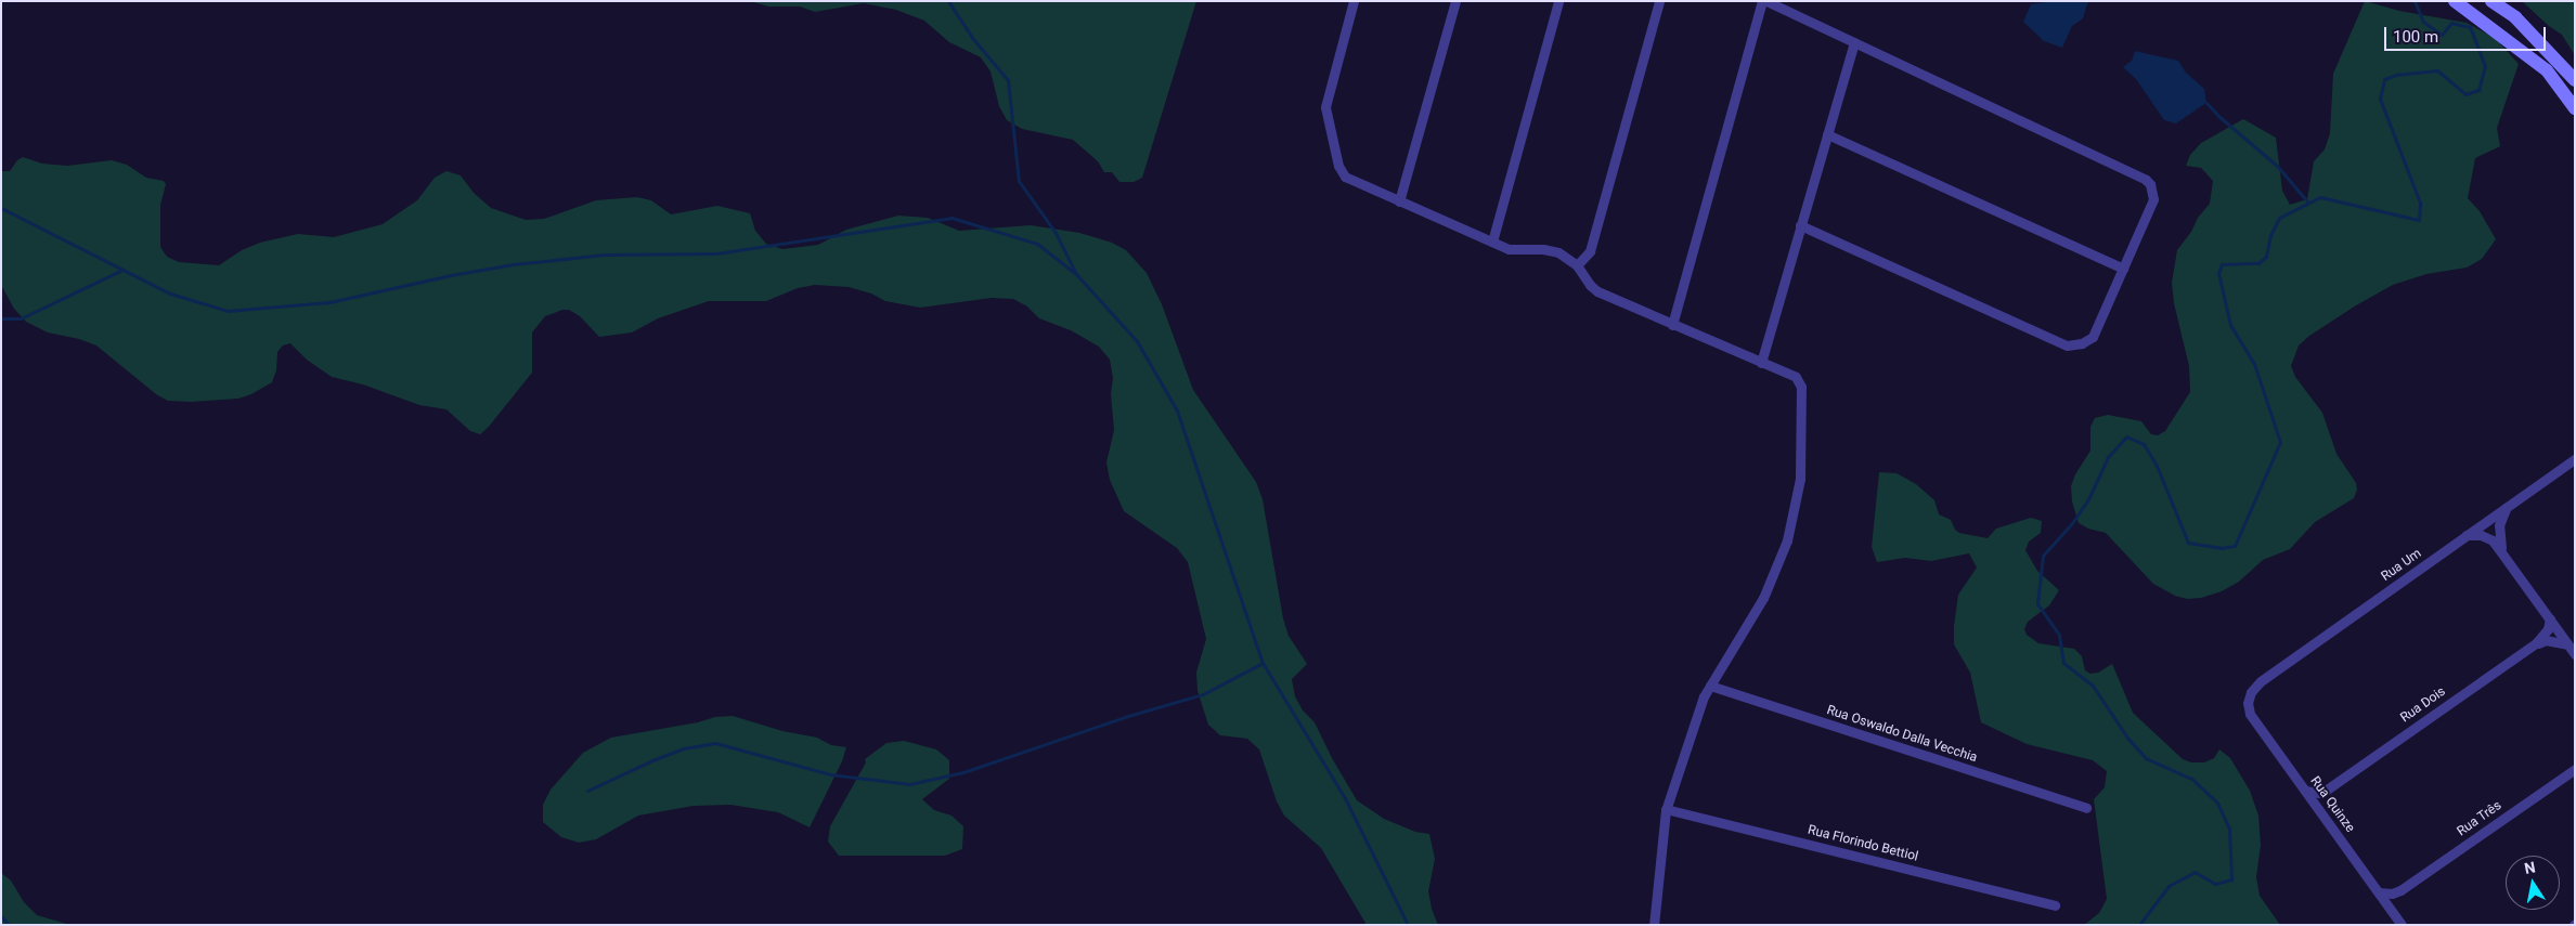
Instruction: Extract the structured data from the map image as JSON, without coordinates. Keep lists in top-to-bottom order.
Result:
{
  "streets": {
    "street": [
      "Rua Um",
      "Rua Dois",
      "Rua Oswaldo Dalla Vecchia",
      "Rua Quinze",
      "Rua Três",
      "Rua Florindo Bettiol"
    ]
  },
  "crossings": [
    ["Rua Um", "Rua Quinze"],
    ["Rua Quinze", "Rua Três"]
  ],
  "scale_bar": "100 m",
  "north": "top"
}
